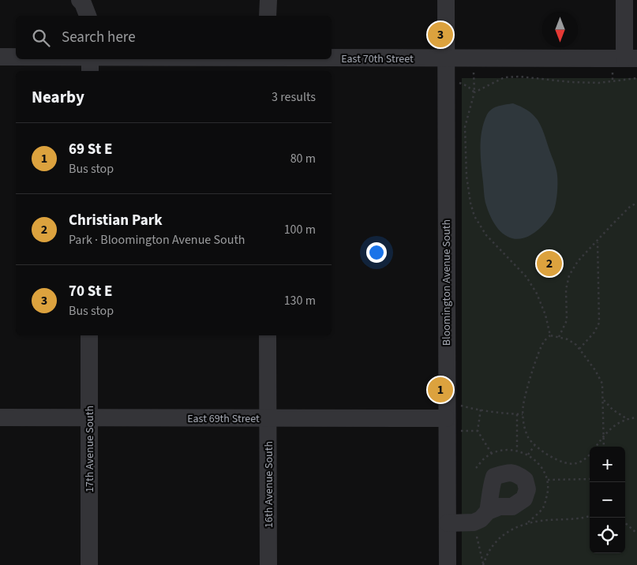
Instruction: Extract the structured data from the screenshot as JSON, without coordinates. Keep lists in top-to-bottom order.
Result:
{
  "streets": {
    "street": [
      "East 70th Street",
      "Bloomington Avenue South",
      "East 69th Street",
      "17th Avenue South",
      "16th Avenue South"
    ]
  },
  "crossings": [
    ["East 70th Street", "Bloomington Avenue South"],
    ["Bloomington Avenue South", "East 69th Street"],
    ["East 69th Street", "17th Avenue South"],
    ["East 69th Street", "16th Avenue South"]
  ],
  "north": "bottom",
  "page": {
    "search": "Search here",
    "pins": ["3", "2", "1"],
    "heading": ["Nearby", "3 results"],
    "list": [
      {
        "mark": "1",
        "name": "69 St E",
        "note": "Bus stop",
        "value": "80 m"
      },
      {
        "mark": "2",
        "name": "Christian Park",
        "note": "Park · Bloomington Avenue South",
        "value": "100 m"
      },
      {
        "mark": "3",
        "name": "70 St E",
        "note": "Bus stop",
        "value": "130 m"
      }
    ],
    "map_buttons": ["+", "−"]
  }
}
